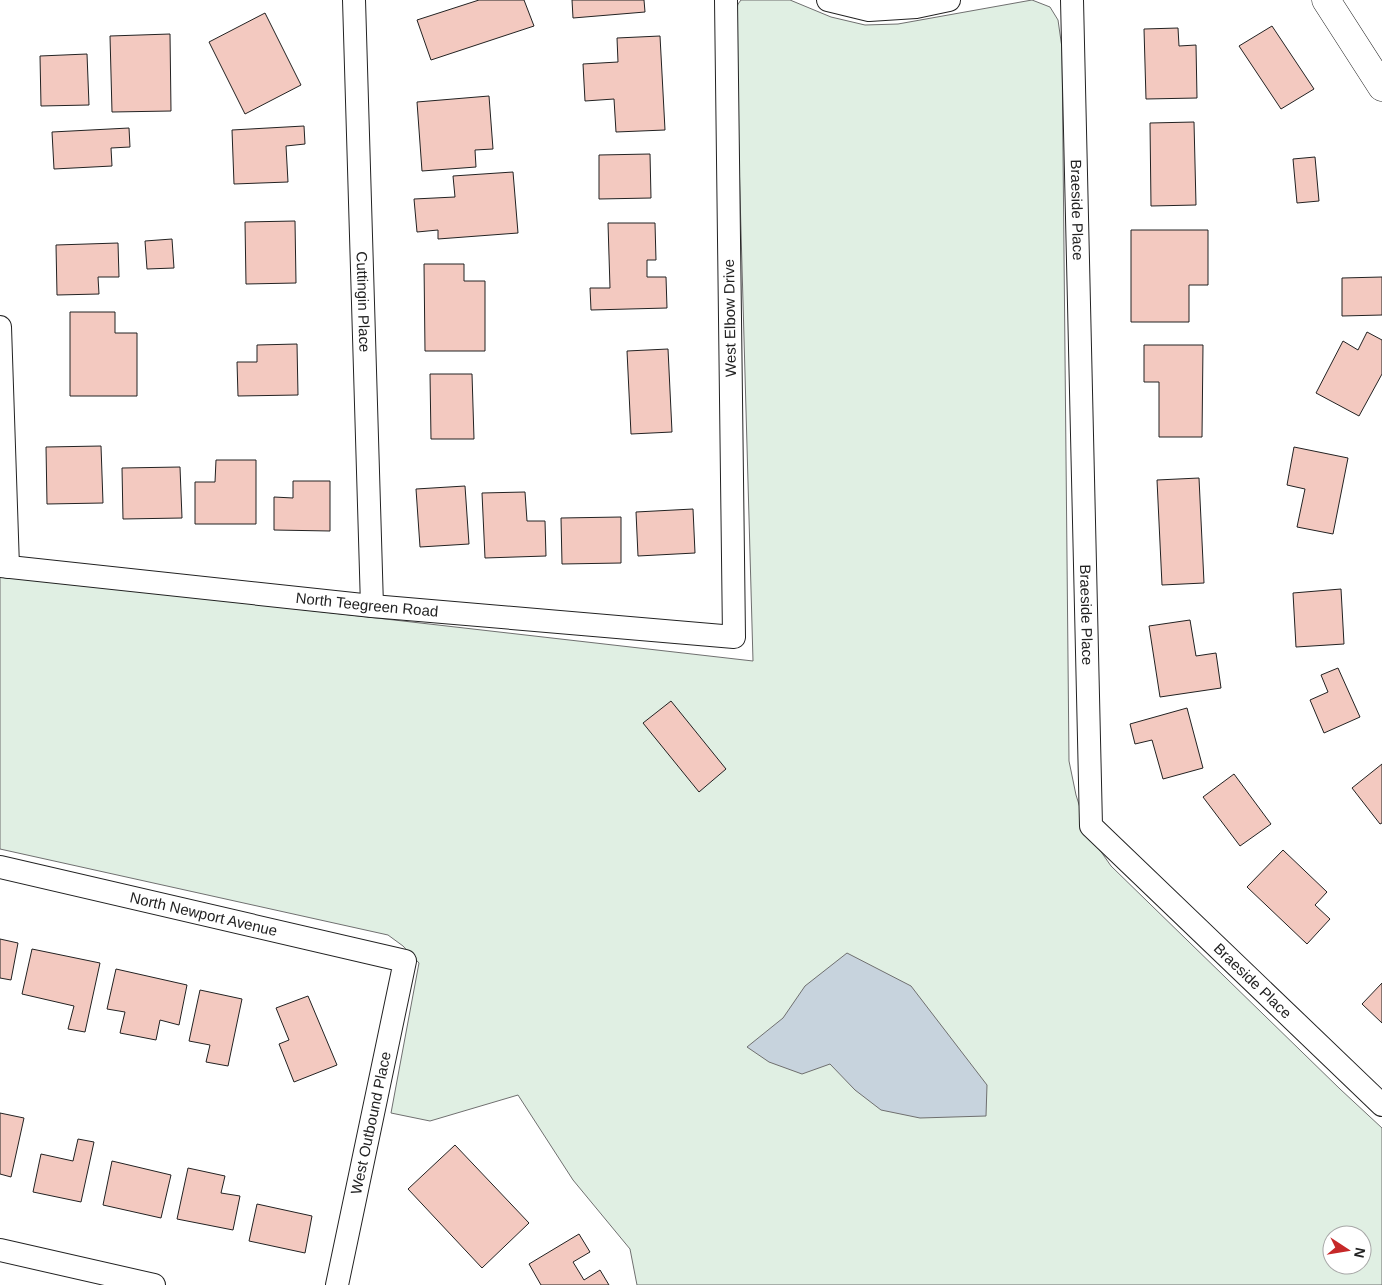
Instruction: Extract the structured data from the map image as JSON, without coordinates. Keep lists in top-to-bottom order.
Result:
{
  "streets": {
    "street": [
      "Braeside Place",
      "Cuttingin Place",
      "West Elbow Drive",
      "North Teegreen Road",
      "North Newport Avenue",
      "West Outbound Place"
    ]
  },
  "crossings": [
    ["Cuttingin Place", "North Teegreen Road"],
    ["West Elbow Drive", "North Teegreen Road"],
    ["North Newport Avenue", "West Outbound Place"]
  ],
  "north": "right"
}
